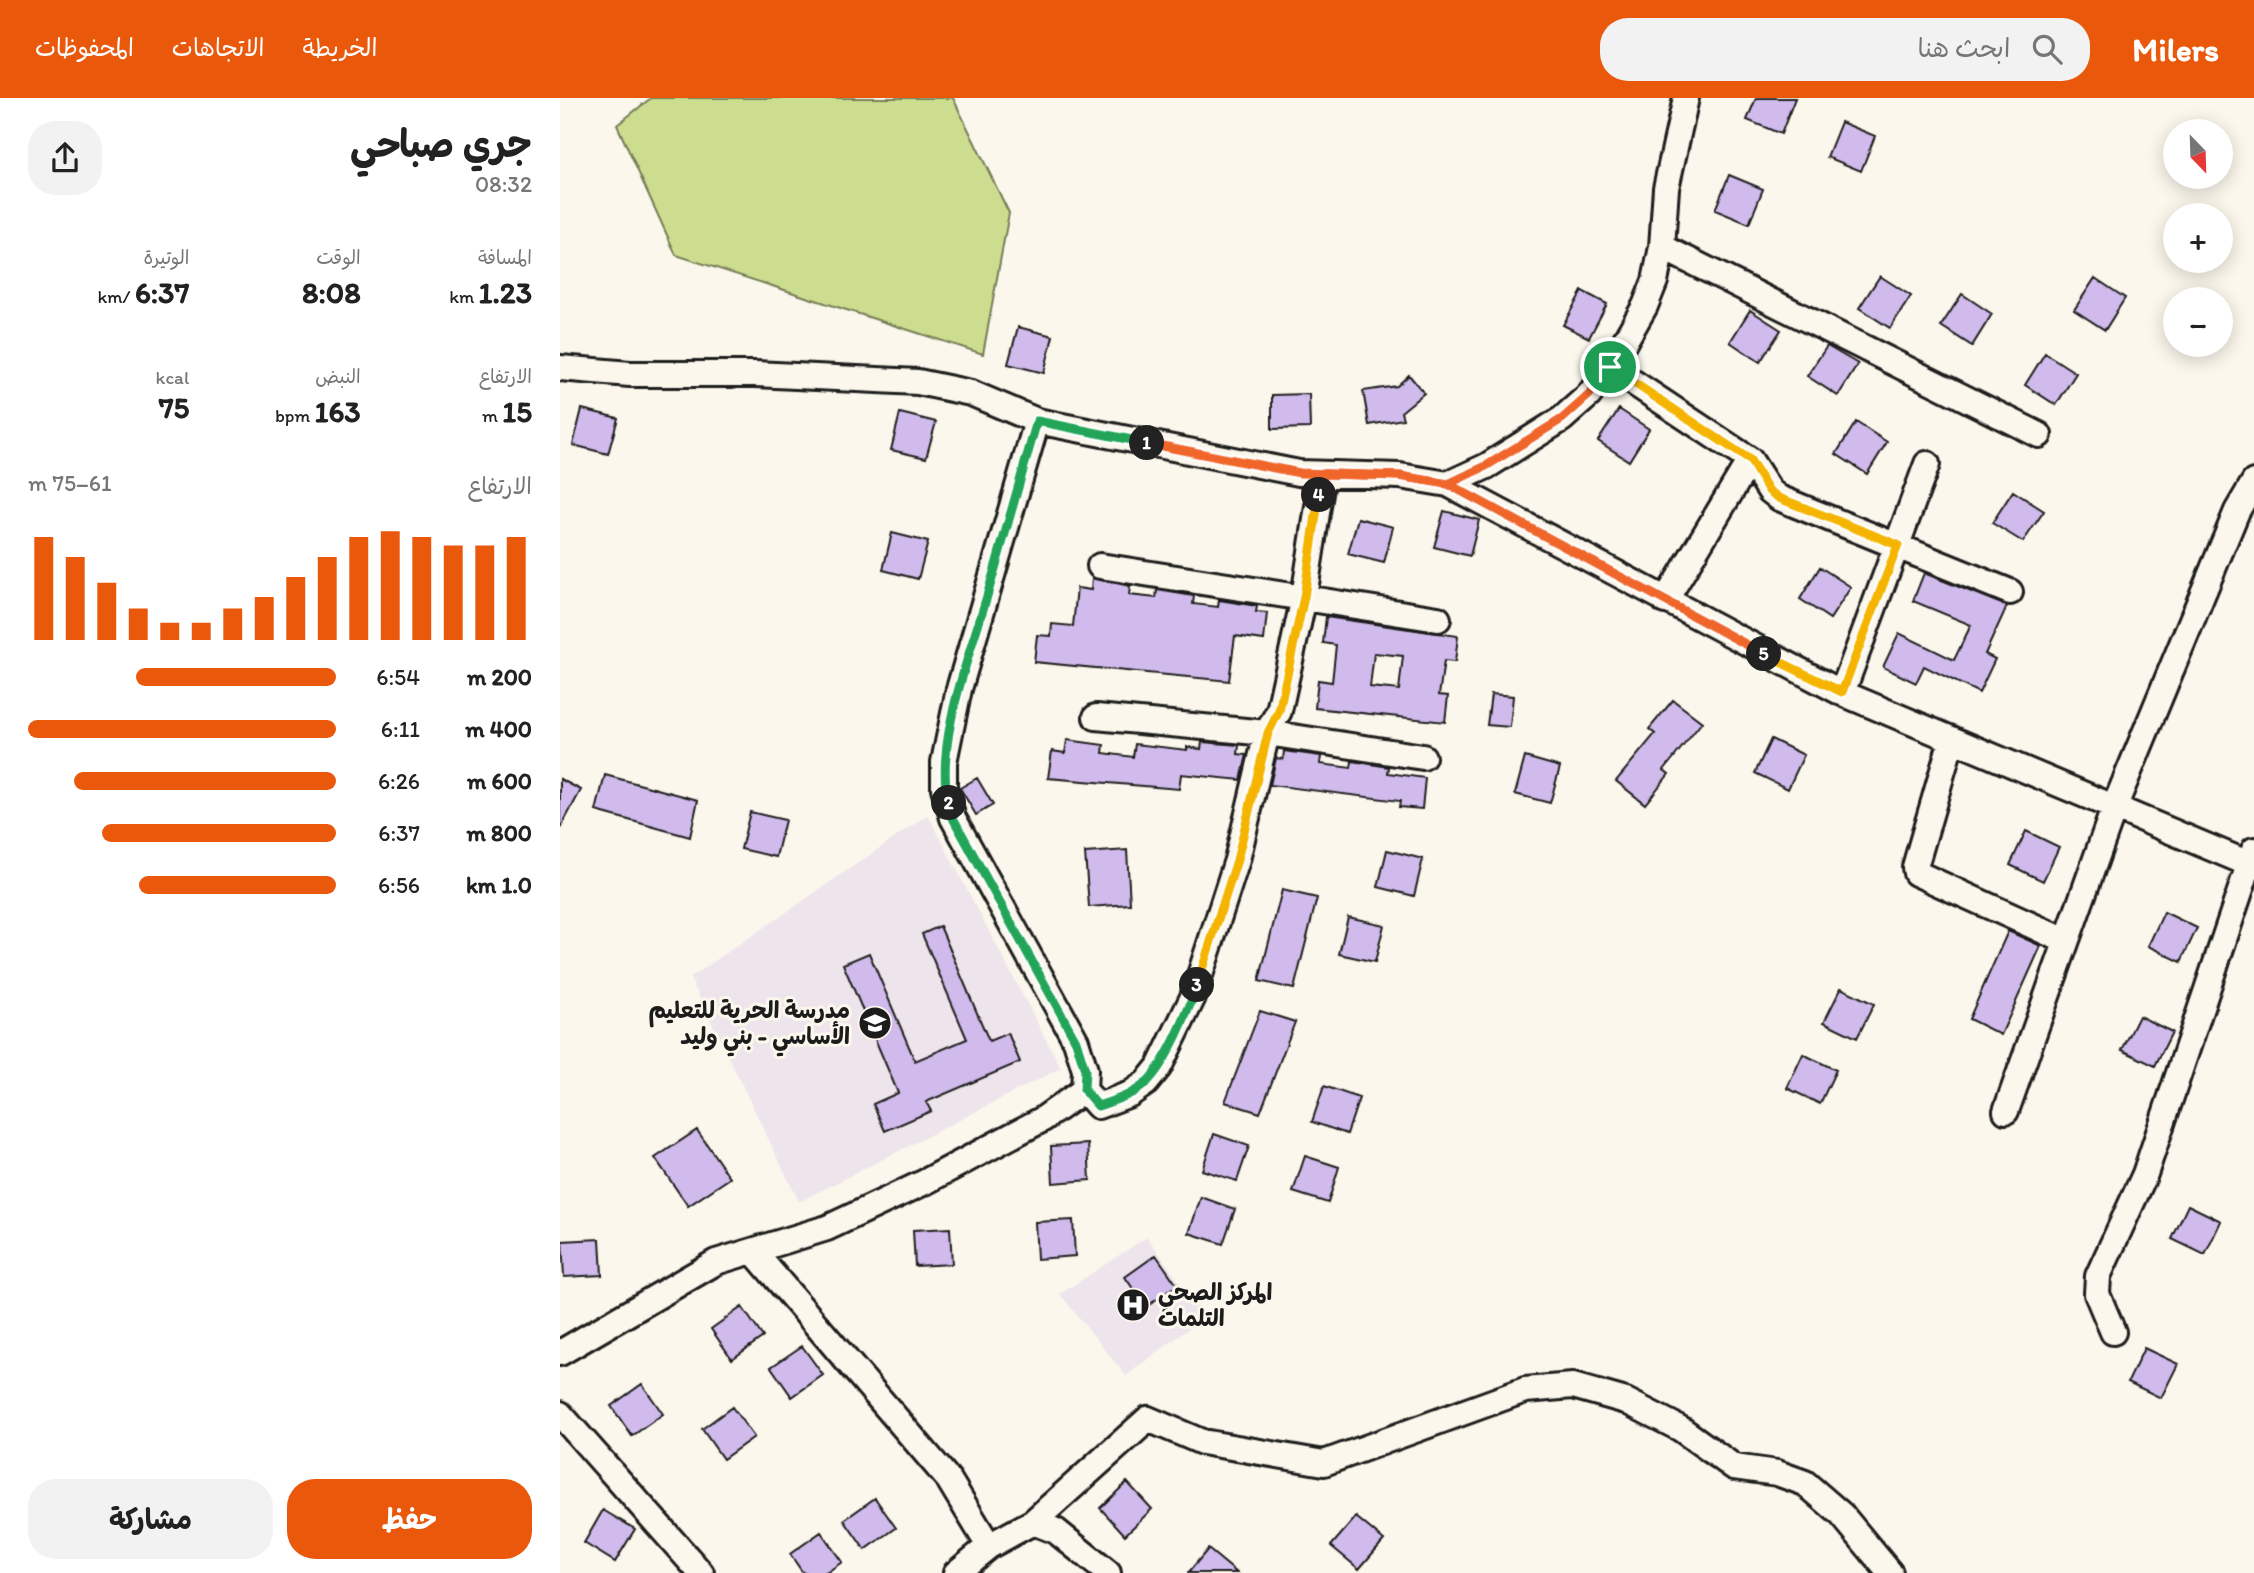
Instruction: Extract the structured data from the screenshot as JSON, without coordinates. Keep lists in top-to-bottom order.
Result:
{
  "places": {
    "school or university": ["مدرسة الحرية للتعليم الأساسي - بني وليد"],
    "hospital": ["المركز الصحي التلمات"]
  },
  "north": "bottom right",
  "page": {
    "header": "Milers",
    "search": "ابحث هنا",
    "nav": ["الخريطة", "الاتجاهات", "المحفوظات"],
    "heading": ["جري صباحي", "08:32"],
    "map_buttons": ["+", "−"],
    "stats": [
      ["المسافة", "1.23 km"],
      ["الوقت", "8:08"],
      ["الوتيرة", "6:37 /km"],
      ["الارتفاع", "15 m"],
      ["النبض", "163 bpm"],
      ["kcal", "75"]
    ],
    "pins": [
      "1",
      "4",
      "5",
      "2",
      "3"
    ],
    "chart": ["الارتفاع", "61–75 m"],
    "list": [
      {
        "name": "200 m",
        "note": "6:54"
      },
      {
        "name": "400 m",
        "note": "6:11"
      },
      {
        "name": "600 m",
        "note": "6:26"
      },
      {
        "name": "800 m",
        "note": "6:37"
      },
      {
        "name": "1.0 km",
        "note": "6:56"
      }
    ],
    "buttons": ["حفظ", "مشاركة"]
  }
}
